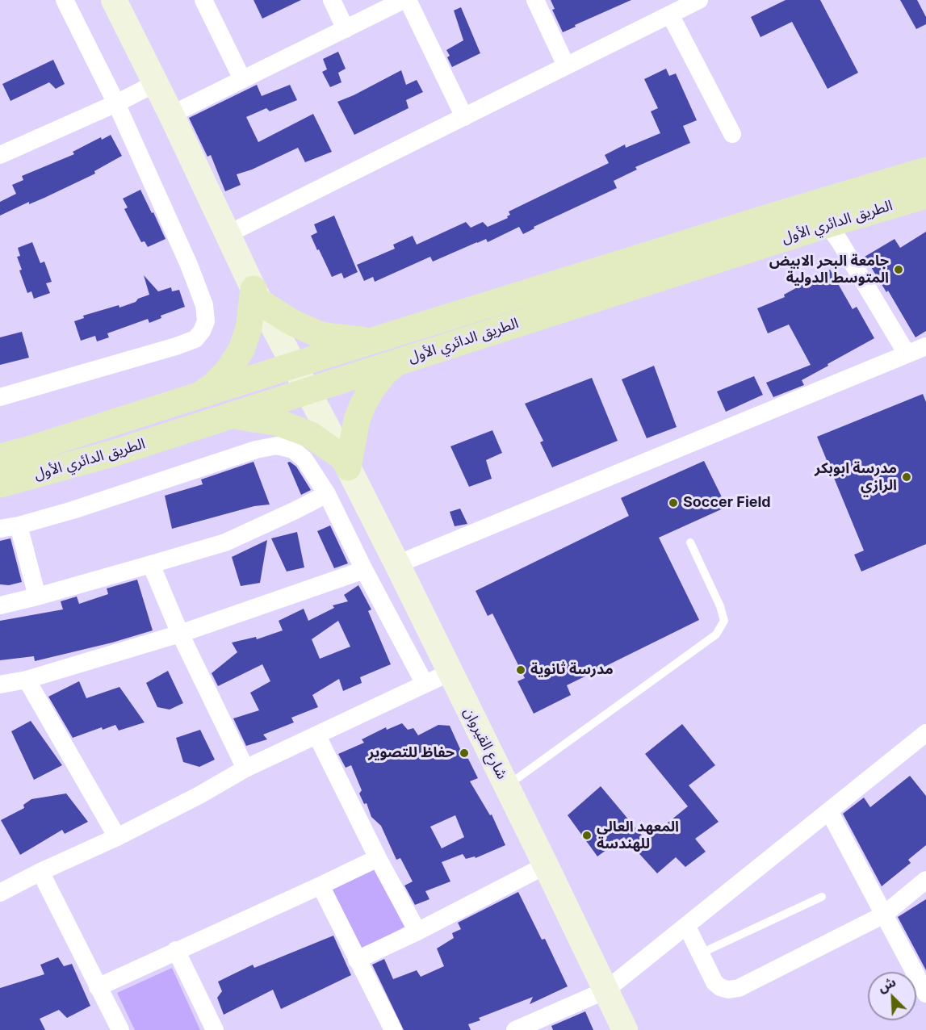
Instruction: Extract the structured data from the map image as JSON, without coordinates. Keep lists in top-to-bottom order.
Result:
{
  "streets": {
    "main road": ["الطريق الدائري الأول", "شارع القيروان"]
  },
  "crossings": [
    ["الطريق الدائري الأول", "شارع القيروان"]
  ],
  "places": [
    "جامعة البحر الابيض المتوسط الدولية",
    "مدرسة ابوبكر الرازي",
    "Soccer Field",
    "مدرسة ثانوية",
    "حفاظ للتصوير",
    "المعهد العالي للهندسة"
  ],
  "north": "top left"
}
